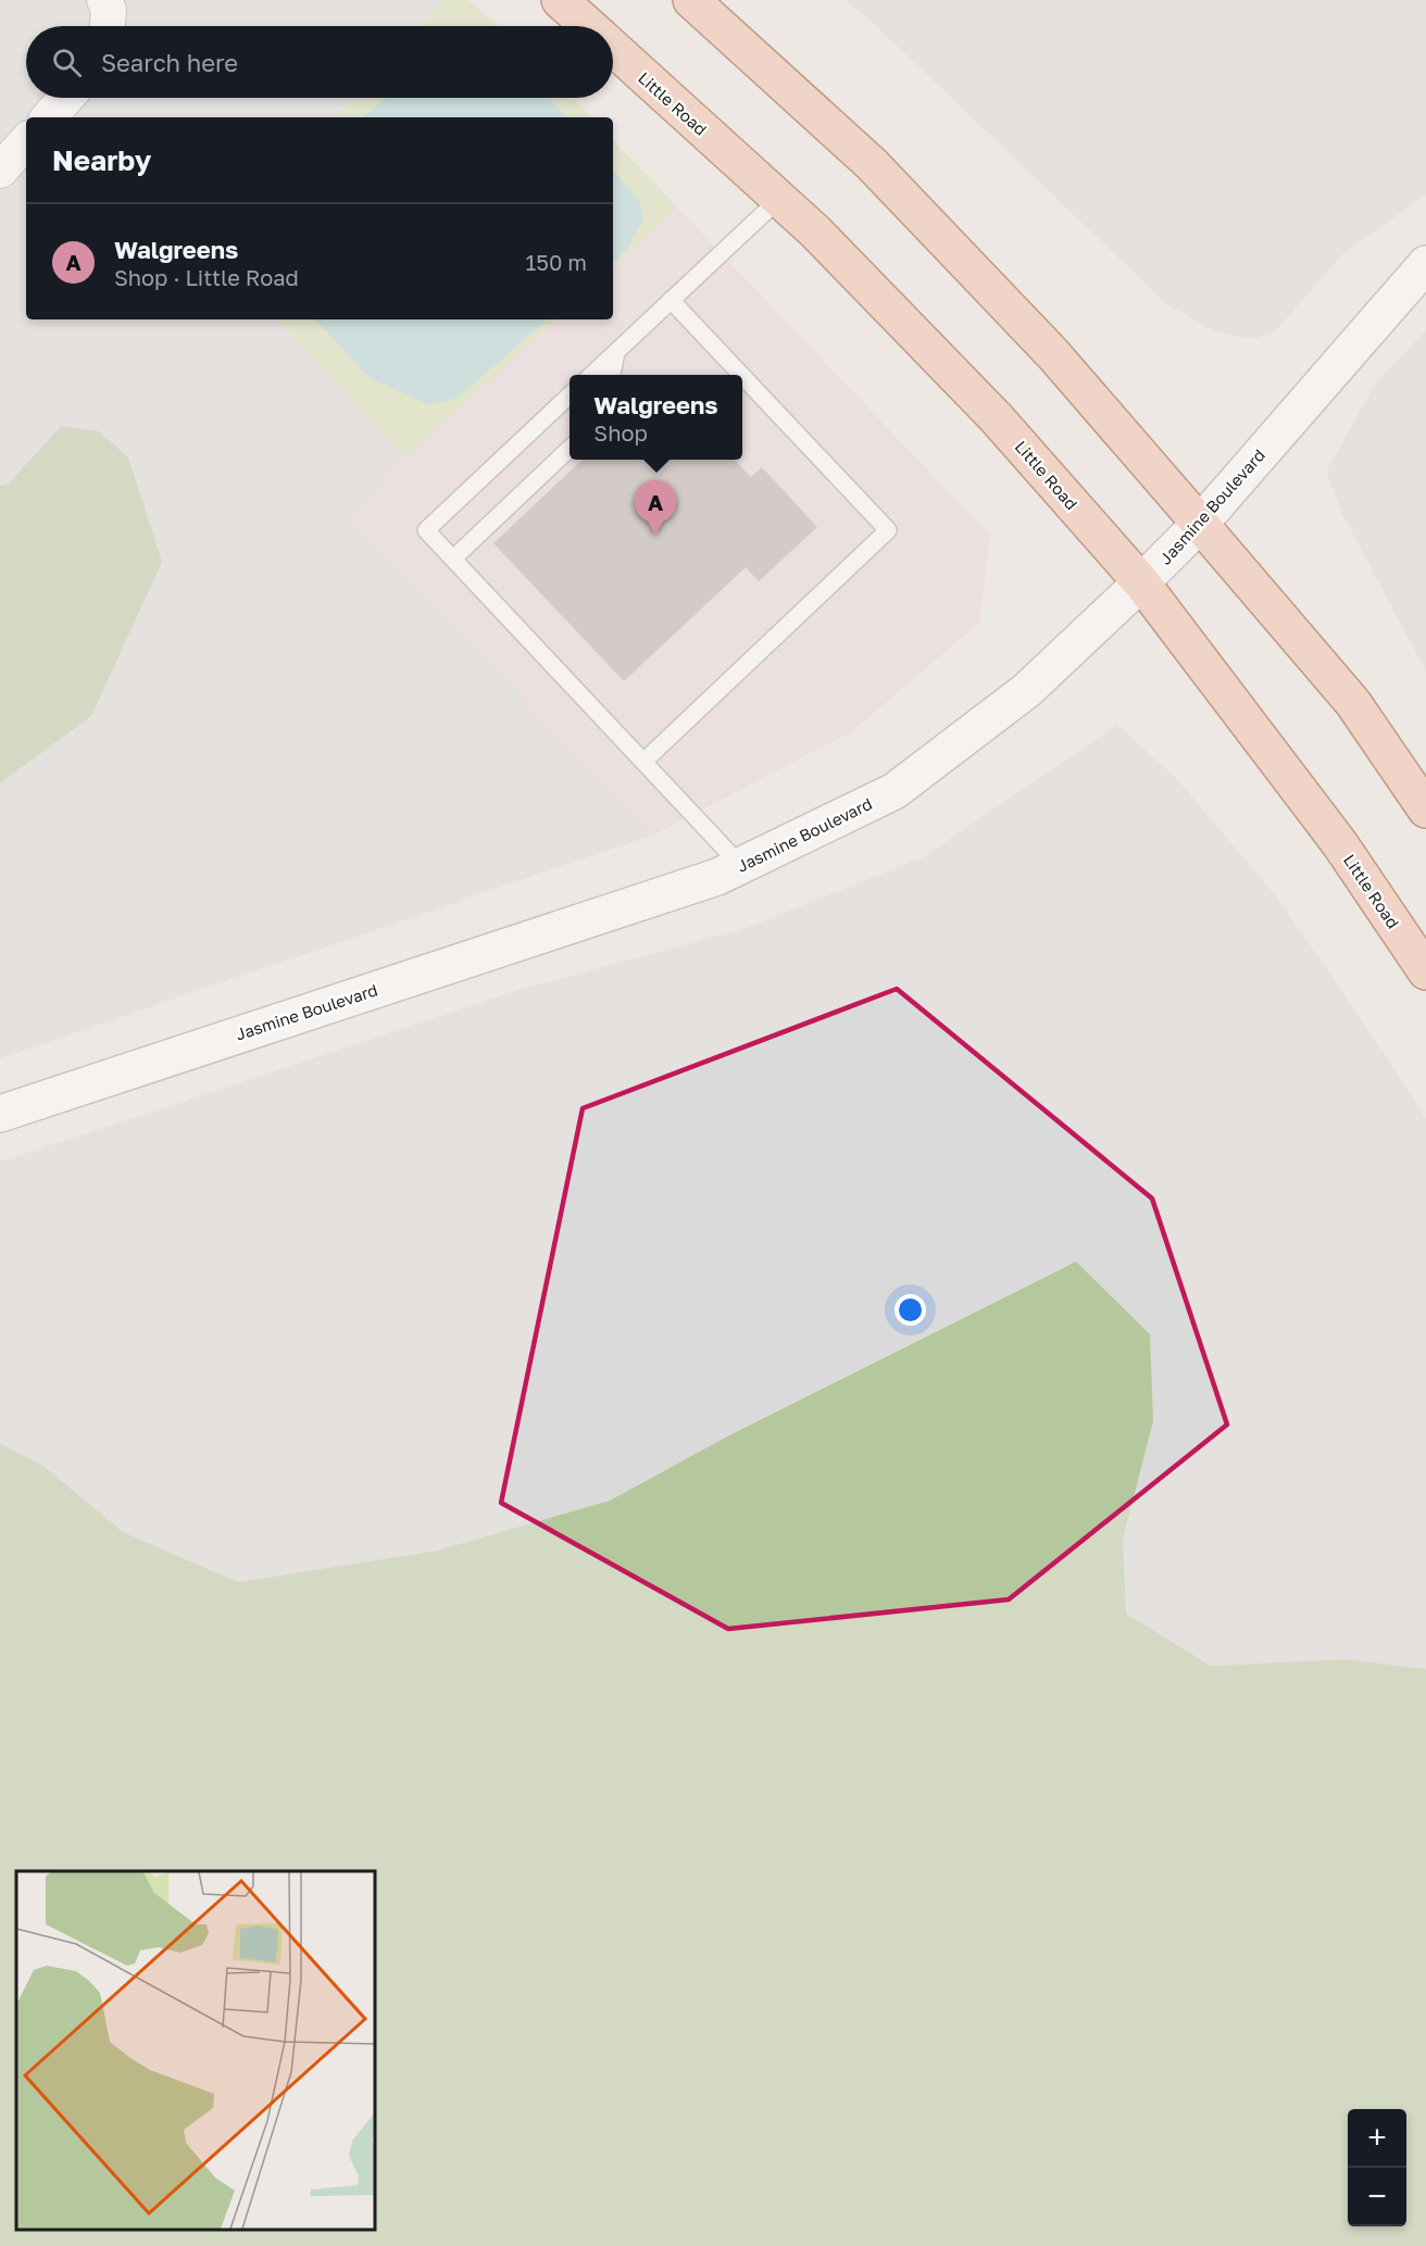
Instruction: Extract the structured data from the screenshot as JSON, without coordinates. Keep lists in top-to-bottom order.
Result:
{
  "streets": {
    "main road": ["Little Road"],
    "street": ["Jasmine Boulevard"]
  },
  "crossings": [
    ["Little Road", "Jasmine Boulevard"]
  ],
  "page": {
    "search": "Search here",
    "heading": "Nearby",
    "list": [
      {
        "mark": "A",
        "name": "Walgreens",
        "note": "Shop · Little Road",
        "value": "150 m"
      }
    ],
    "popup": ["Walgreens", "Shop"],
    "pins": "A",
    "map_buttons": ["+", "−"]
  }
}
